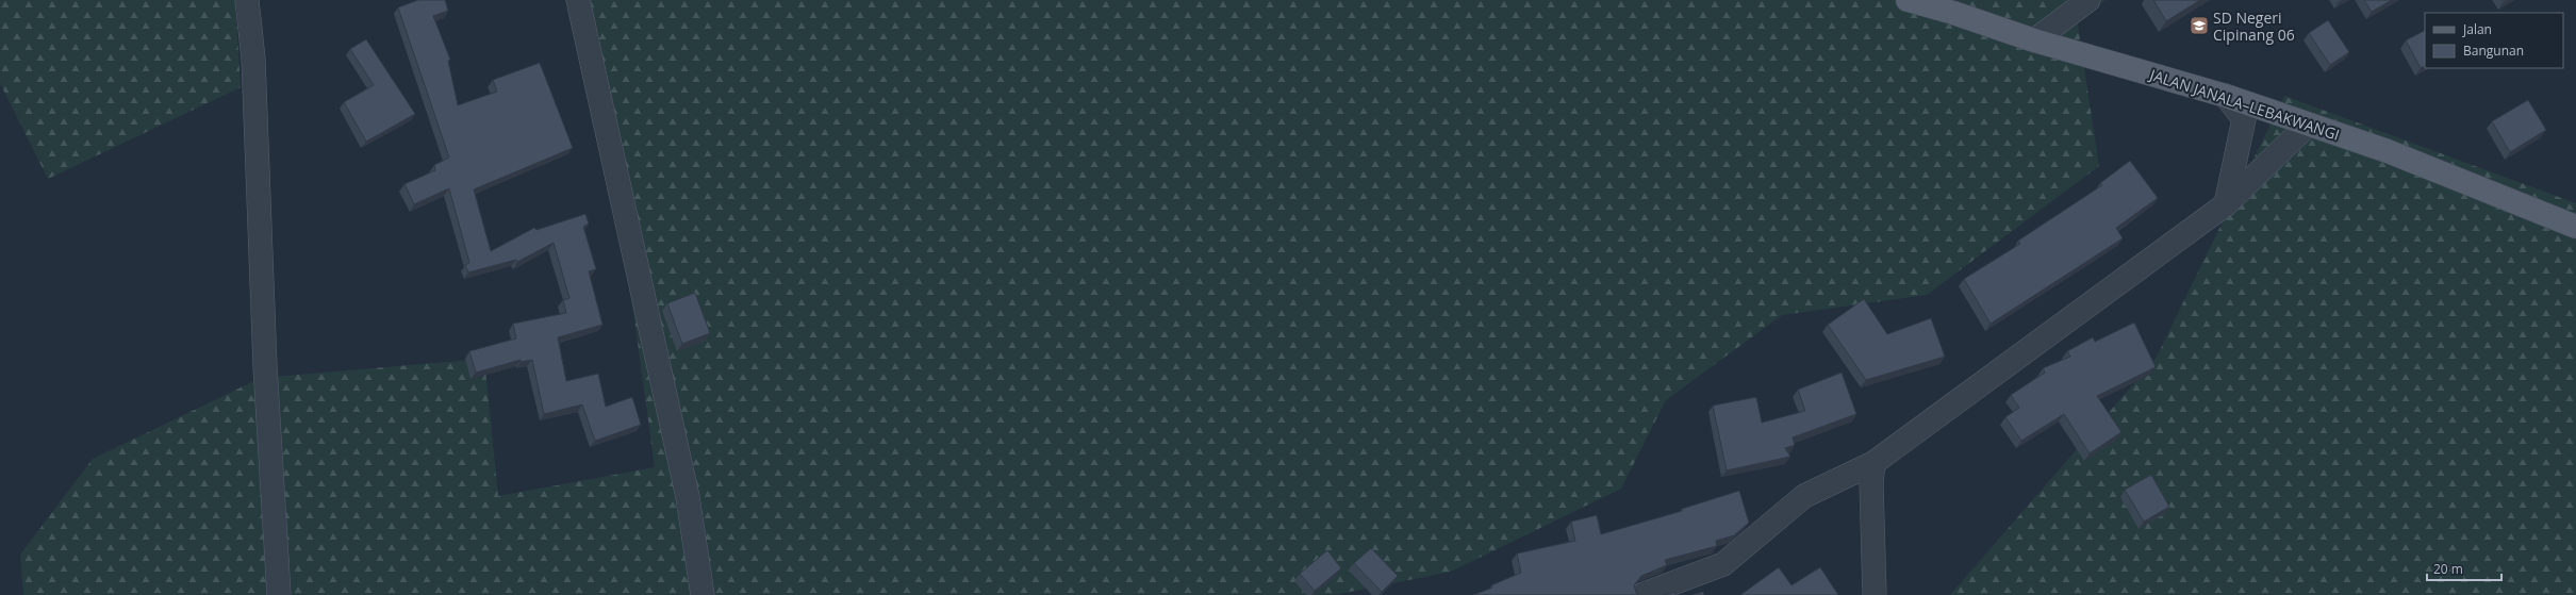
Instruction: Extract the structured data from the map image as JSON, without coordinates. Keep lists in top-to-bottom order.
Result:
{
  "streets": {
    "main road": ["JALAN JANALA–LEBAKWANGI"]
  },
  "places": {
    "school or university": ["SD Negeri Cipinang 06"]
  },
  "legend": ["Jalan", "Bangunan"],
  "scale_bar": "20 m"
}
